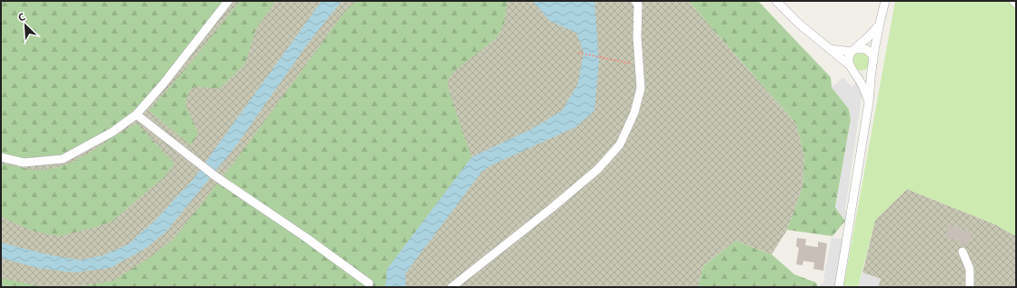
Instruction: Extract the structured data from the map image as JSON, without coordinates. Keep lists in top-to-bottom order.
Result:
{
  "north": "top left"
}
